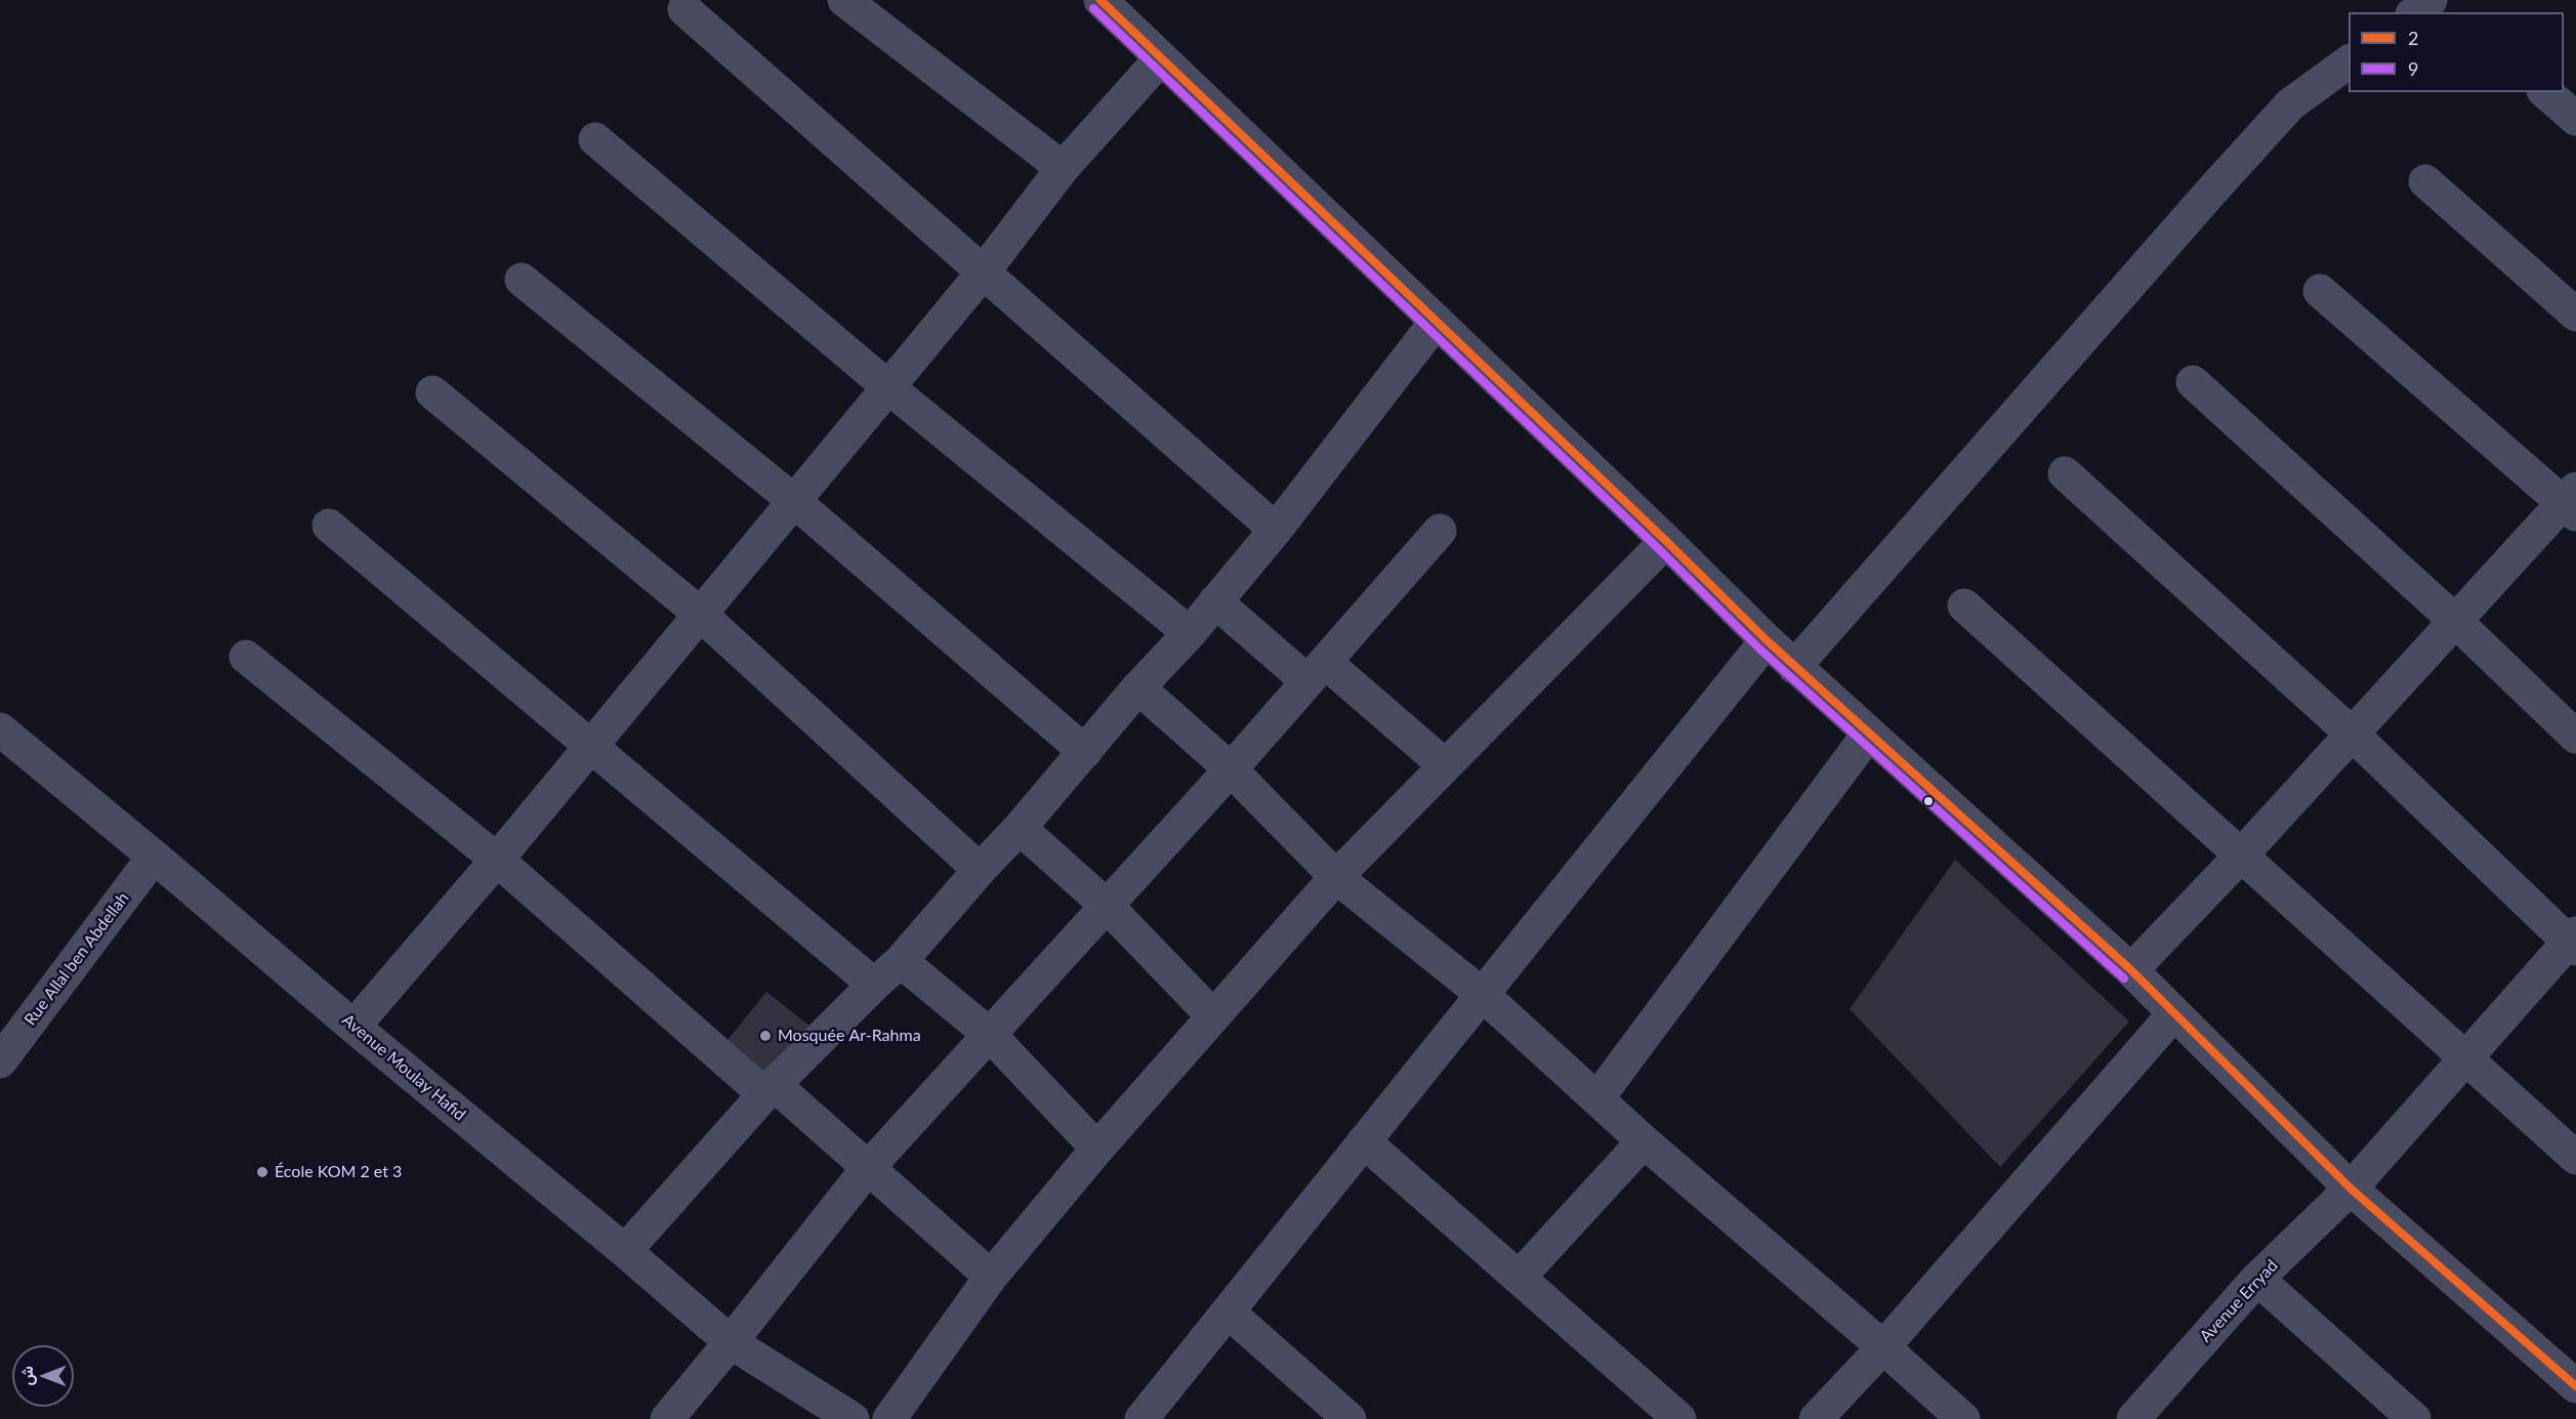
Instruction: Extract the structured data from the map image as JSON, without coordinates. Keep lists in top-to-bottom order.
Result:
{
  "streets": {
    "street": ["Rue Allal ben Abdellah", "Avenue Moulay Hafid", "Avenue Erryad"]
  },
  "crossings": [
    ["Rue Allal ben Abdellah", "Avenue Moulay Hafid"]
  ],
  "places": ["Mosquée Ar-Rahma", "École KOM 2 et 3"],
  "lines": ["transit line 2", "transit line 9"],
  "legend": ["2", "9"],
  "north": "left"
}
